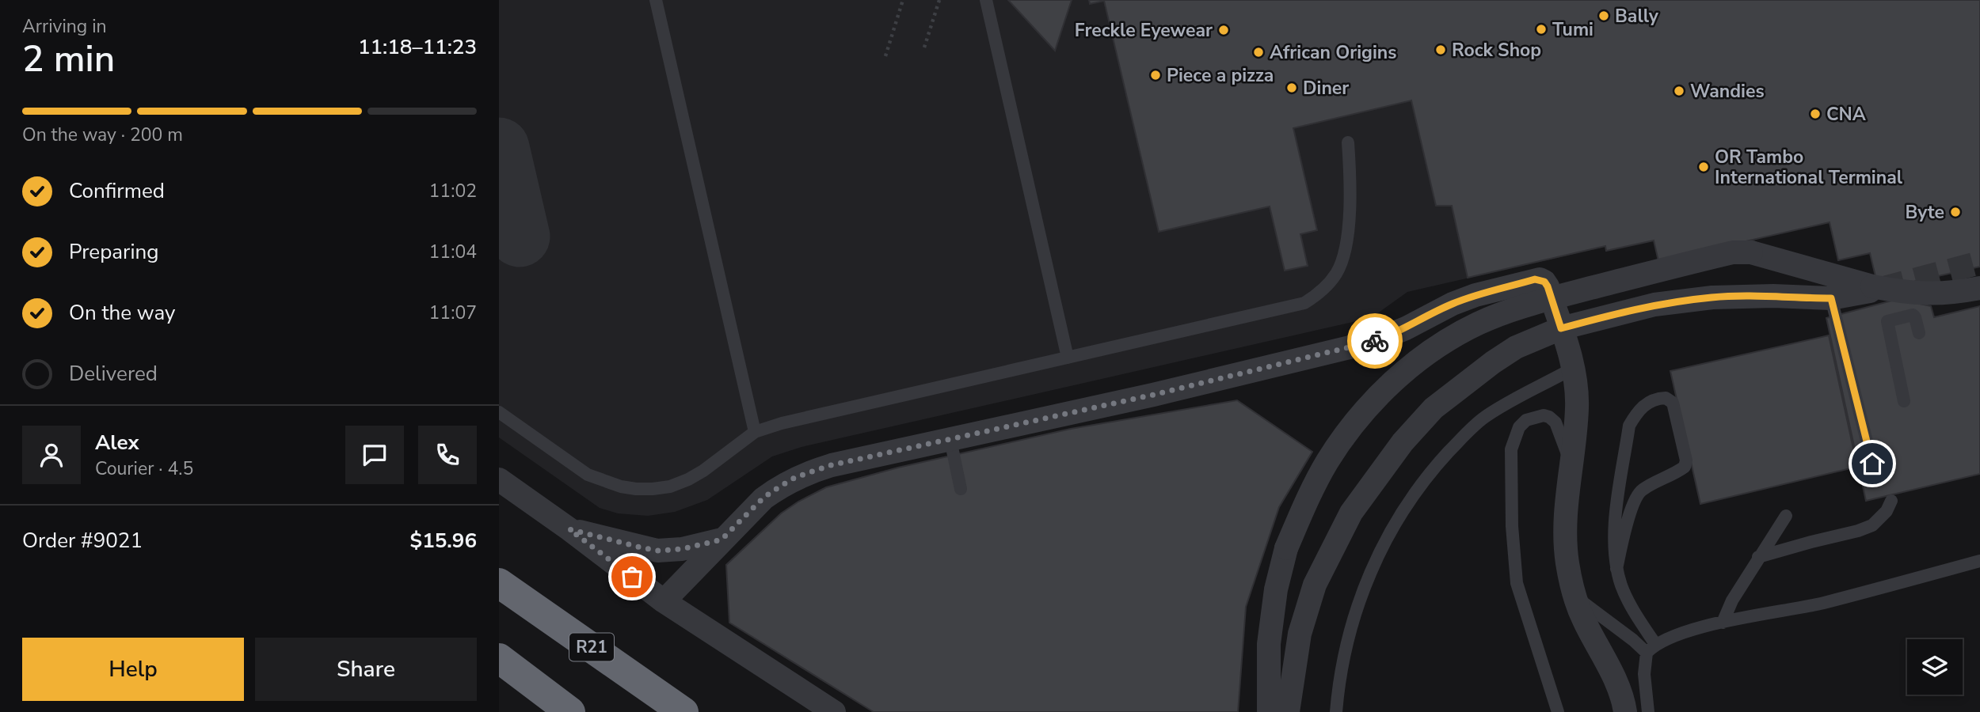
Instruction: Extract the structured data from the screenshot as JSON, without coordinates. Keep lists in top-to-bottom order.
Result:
{
  "streets": {
    "highway": ["R21"]
  },
  "places": [
    "Bally",
    "Tumi",
    "Freckle Eyewear",
    "Rock Shop",
    "African Origins",
    "Piece a pizza",
    "Diner",
    "Wandies",
    "CNA",
    "OR Tambo International Terminal",
    "Byte"
  ],
  "page": {
    "heading": ["2 min", "Arriving in", "11:18–11:23"],
    "panel": [
      "Alex",
      "Courier · 4.5",
      "Order #9021",
      "$15.96"
    ],
    "bar": "On the way · 200 m",
    "list": [
      ["Confirmed", "11:02"],
      ["Preparing", "11:04"],
      ["On the way", "11:07"],
      "Delivered"
    ],
    "buttons": ["Help", "Share"]
  }
}
